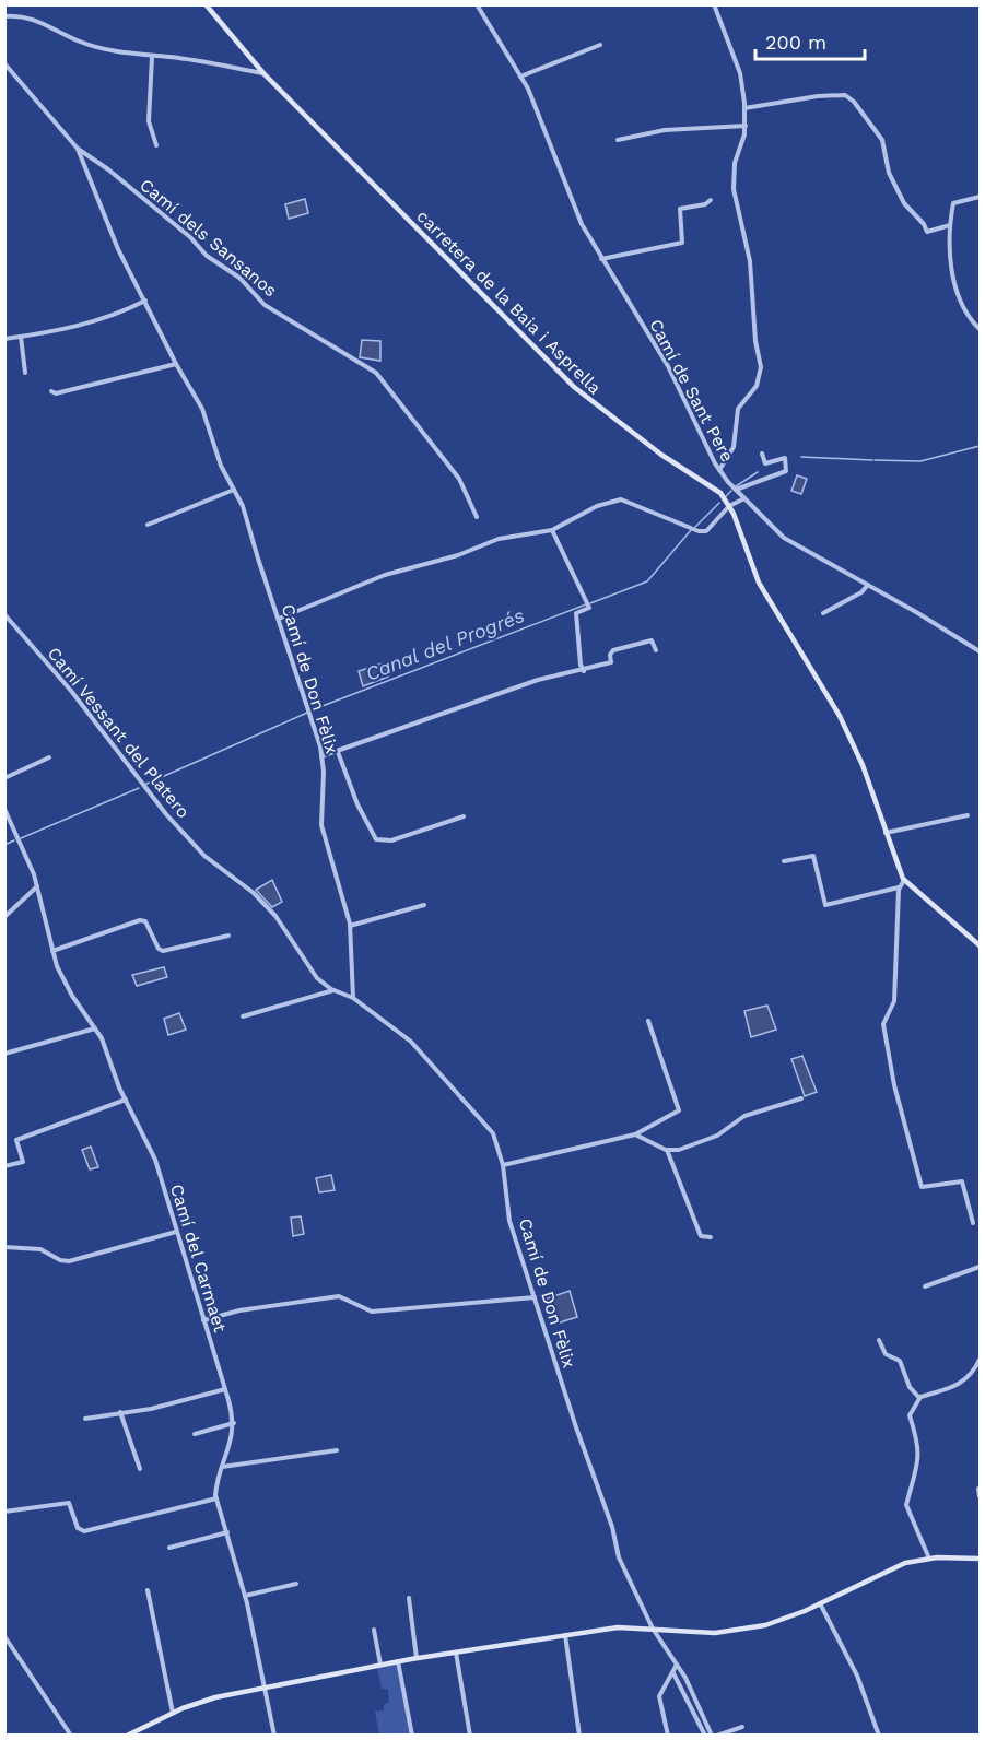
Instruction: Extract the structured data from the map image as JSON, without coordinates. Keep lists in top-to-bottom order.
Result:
{
  "streets": {
    "main road": ["carretera de la Baia i Asprella"],
    "street": [
      "Camí dels Sansanos",
      "Camí de Sant Pere",
      "Camí de Don Fèlix",
      "Camí Vessant del Platero",
      "Camí del Carmaet"
    ]
  },
  "crossings": [
    ["Camí dels Sansanos", "Camí de Don Fèlix"],
    ["Camí de Don Fèlix", "Camí Vessant del Platero"]
  ],
  "water": ["Canal del Progrés"],
  "scale_bar": "200 m"
}
